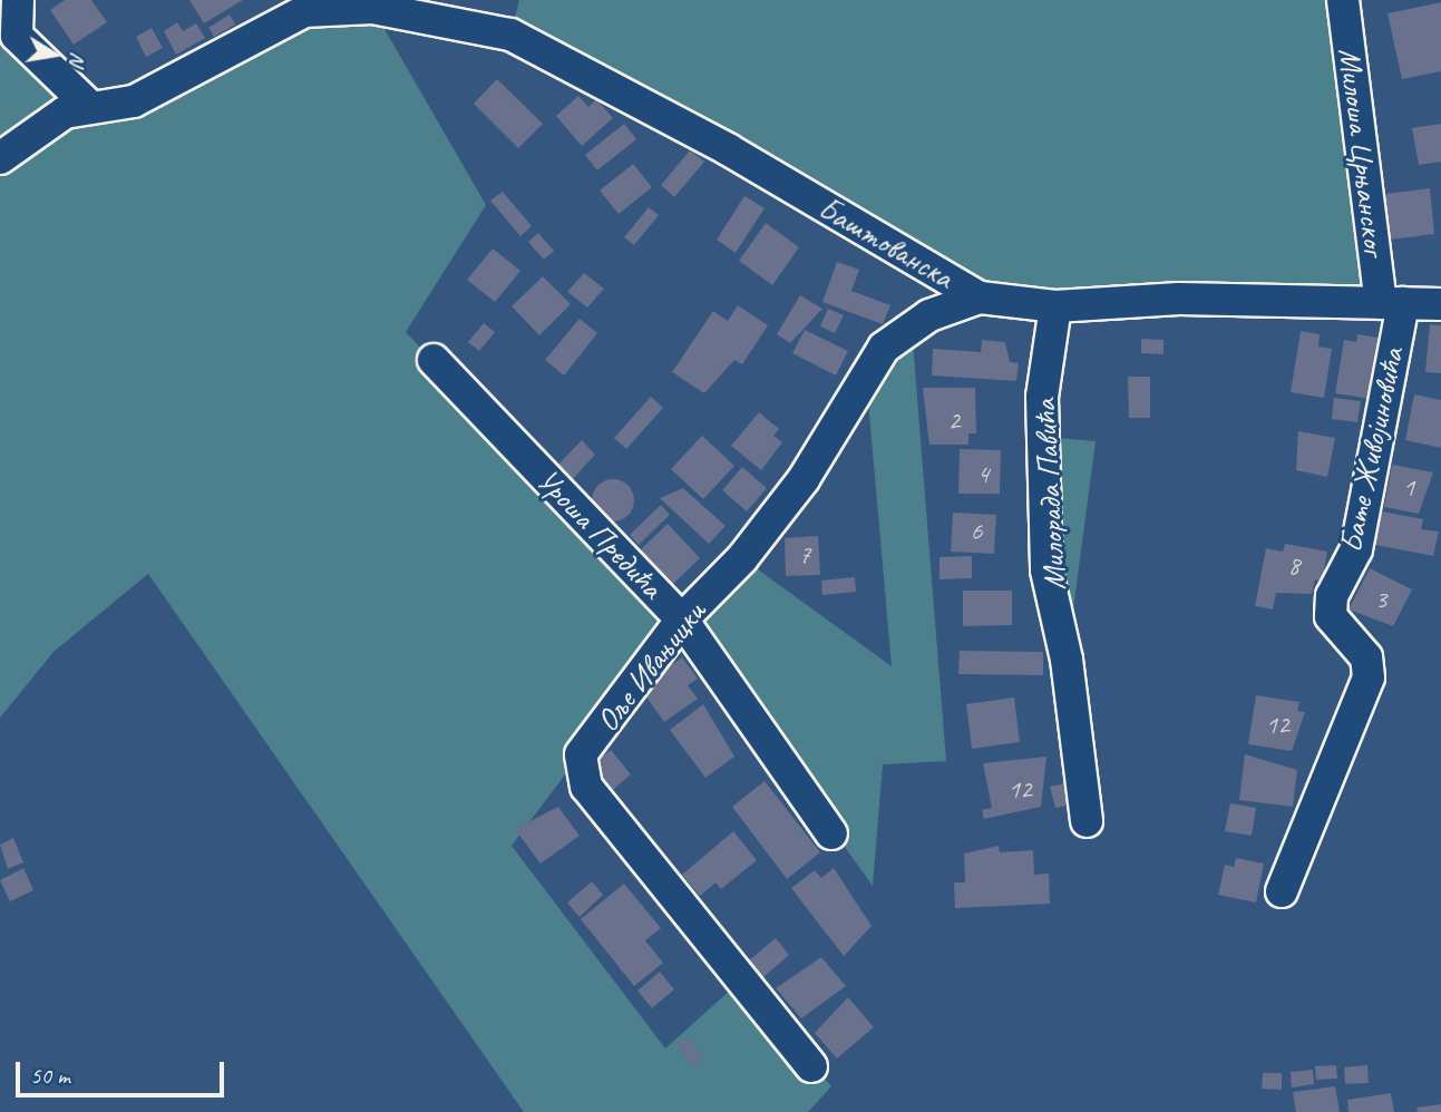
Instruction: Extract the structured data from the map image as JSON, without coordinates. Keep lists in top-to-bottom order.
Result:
{
  "streets": {
    "street": [
      "Милоша Црњанског",
      "Баштованска",
      "Бате Живојиновића",
      "Милорада Павића",
      "Уроша Предића",
      "Оље Ивањицки"
    ]
  },
  "crossings": [
    ["Милоша Црњанског", "Баштованска"],
    ["Милоша Црњанског", "Бате Живојиновића"],
    ["Баштованска", "Бате Живојиновића"],
    ["Баштованска", "Милорада Павића"],
    ["Баштованска", "Оље Ивањицки"],
    ["Уроша Предића", "Оље Ивањицки"]
  ],
  "house_numbers": [
    "2",
    "4",
    "1",
    "6",
    "7",
    "8",
    "3",
    "12",
    "12"
  ],
  "scale_bar": "50 m",
  "north": "right"
}
